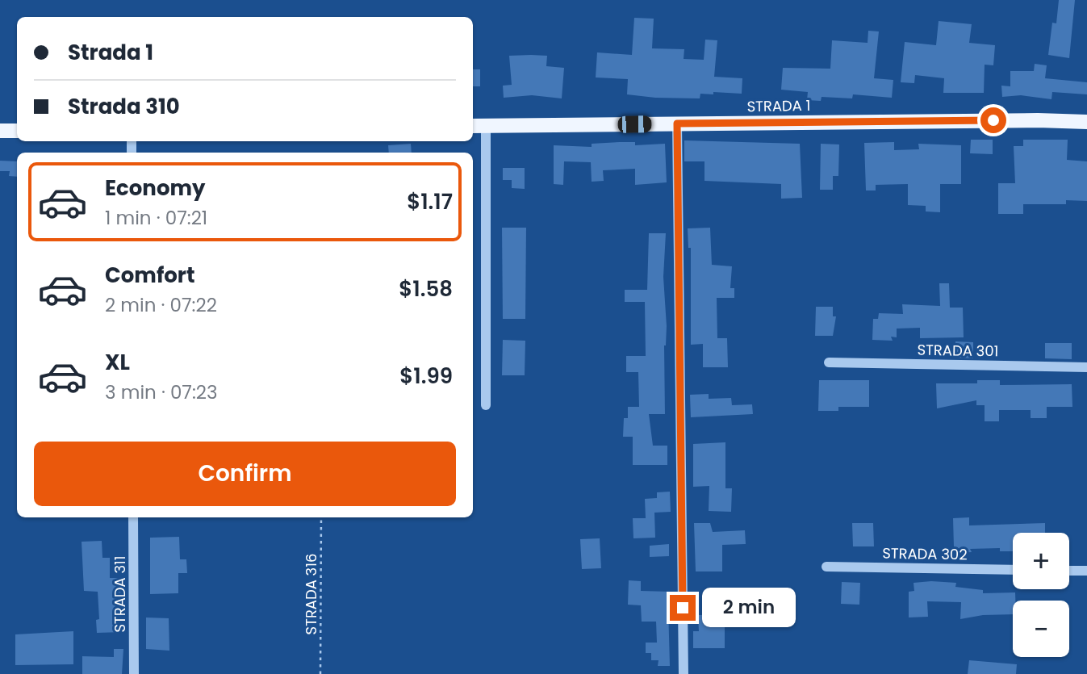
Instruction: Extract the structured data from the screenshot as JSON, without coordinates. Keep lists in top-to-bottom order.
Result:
{
  "streets": {
    "main road": ["STRADA 1"],
    "street": ["STRADA 301", "STRADA 302", "STRADA 311"],
    "path": ["STRADA 316"]
  },
  "page": {
    "banner": ["Strada 1", "Strada 310"],
    "list": [
      {
        "name": "Economy",
        "note": "1 min · 07:21",
        "value": "$1.17"
      },
      {
        "name": "Comfort",
        "note": "2 min · 07:22",
        "value": "$1.58"
      },
      {
        "name": "XL",
        "note": "3 min · 07:23",
        "value": "$1.99"
      }
    ],
    "buttons": "Confirm",
    "map_buttons": ["+", "−"],
    "bubble": "2 min"
  }
}
